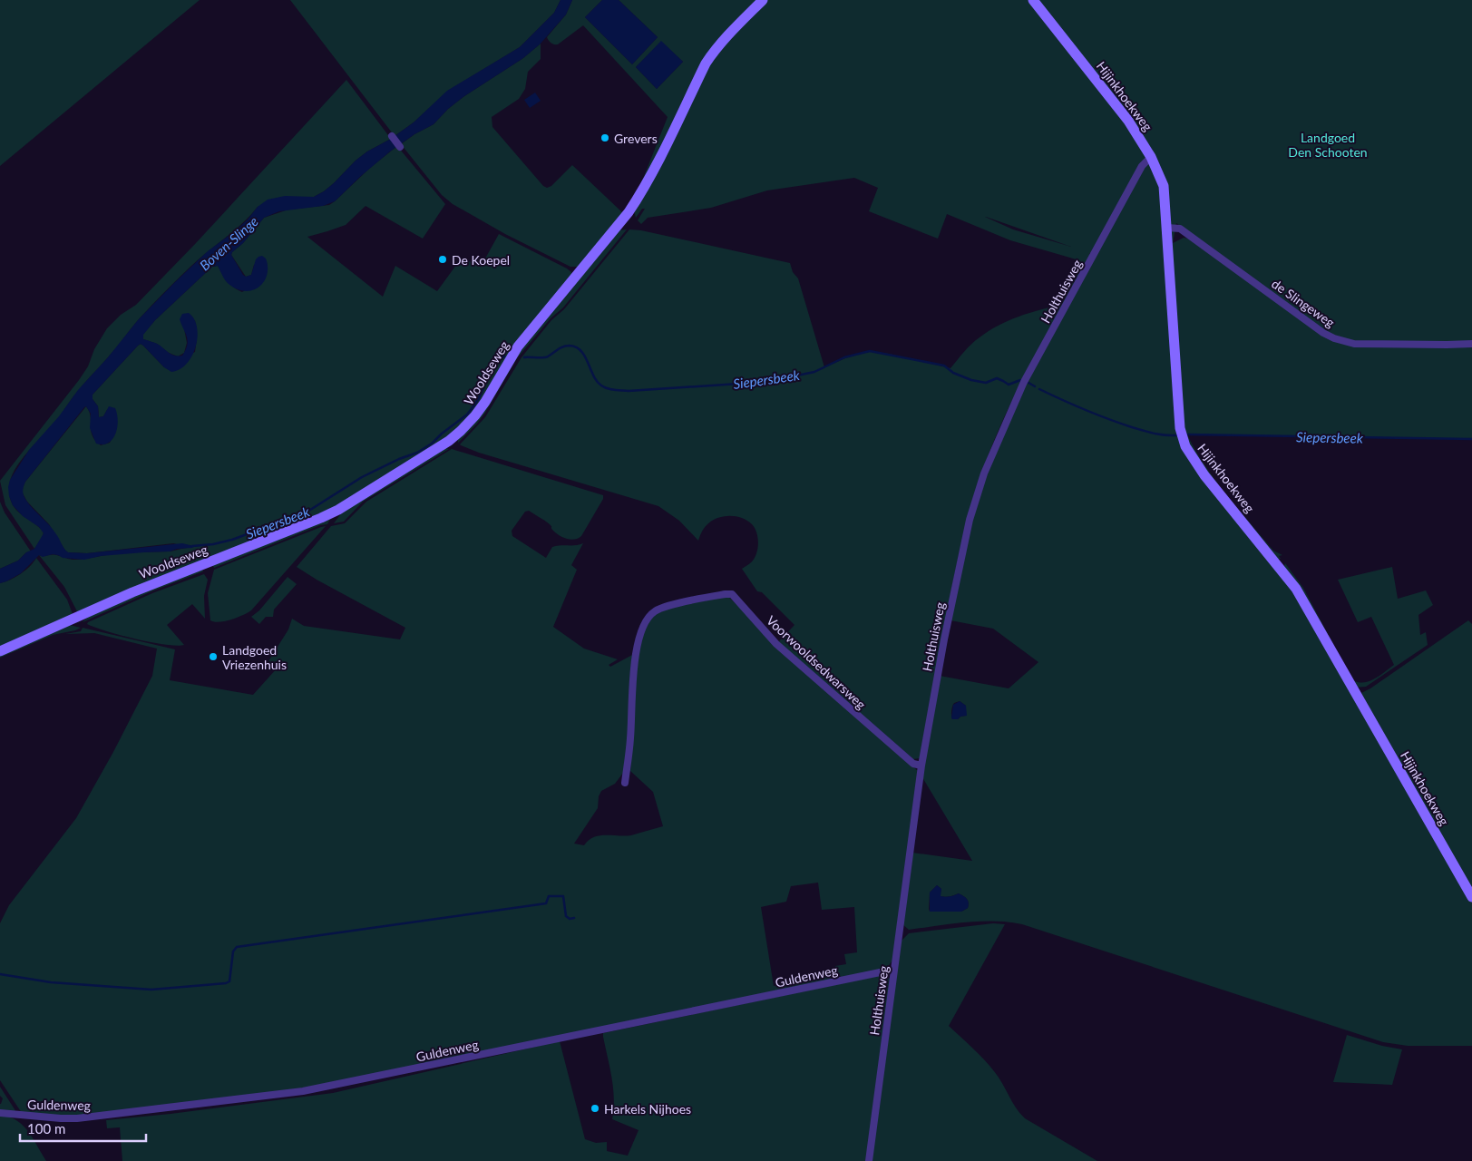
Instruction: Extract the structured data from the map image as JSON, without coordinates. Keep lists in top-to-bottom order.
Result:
{
  "streets": {
    "main road": ["Hijinkhoekweg", "Wooldseweg"],
    "street": [
      "Holthuisweg",
      "de Slingeweg",
      "Voorwooldsedwarsweg",
      "Guldenweg"
    ]
  },
  "crossings": [
    ["Hijinkhoekweg", "Holthuisweg"],
    ["Hijinkhoekweg", "de Slingeweg"],
    ["Holthuisweg", "Voorwooldsedwarsweg"],
    ["Holthuisweg", "Guldenweg"]
  ],
  "water": ["Boven-Slinge", "Siepersbeek"],
  "parks": ["Landgoed Den Schooten"],
  "places": [
    "Grevers",
    "De Koepel",
    "Landgoed Vriezenhuis",
    "Harkels Nijhoes"
  ],
  "scale_bar": "100 m"
}
